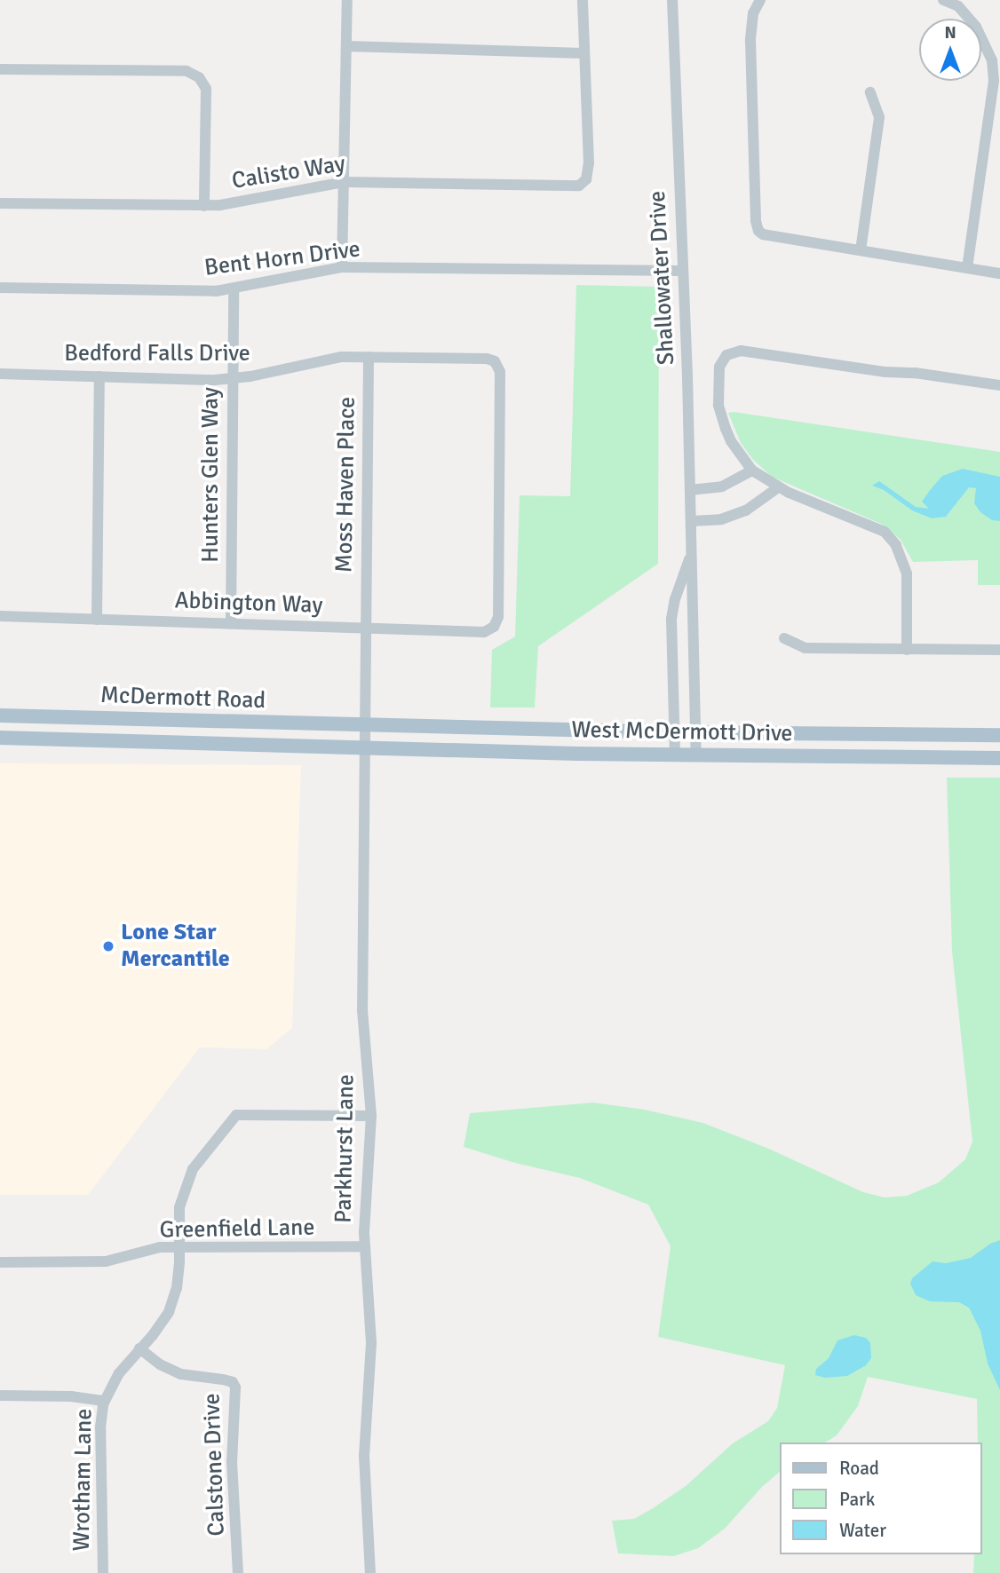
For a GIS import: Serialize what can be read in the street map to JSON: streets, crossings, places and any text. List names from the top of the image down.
{
  "streets": {
    "main road": ["McDermott Road", "West McDermott Drive"],
    "street": [
      "Calisto Way",
      "Bent Horn Drive",
      "Shallowater Drive",
      "Bedford Falls Drive",
      "Hunters Glen Way",
      "Moss Haven Place",
      "Abbington Way",
      "Parkhurst Lane",
      "Greenfield Lane",
      "Calstone Drive",
      "Wrotham Lane"
    ]
  },
  "crossings": [
    ["Bent Horn Drive", "Shallowater Drive"],
    ["Bent Horn Drive", "Hunters Glen Way"],
    ["Shallowater Drive", "West McDermott Drive"],
    ["Bedford Falls Drive", "Hunters Glen Way"],
    ["Bedford Falls Drive", "Moss Haven Place"],
    ["Bedford Falls Drive", "Abbington Way"],
    ["Hunters Glen Way", "Abbington Way"],
    ["Moss Haven Place", "Abbington Way"],
    ["Moss Haven Place", "McDermott Road"],
    ["Moss Haven Place", "West McDermott Drive"],
    ["Moss Haven Place", "Parkhurst Lane"],
    ["McDermott Road", "West McDermott Drive"],
    ["McDermott Road", "Parkhurst Lane"],
    ["West McDermott Drive", "Parkhurst Lane"],
    ["Parkhurst Lane", "Greenfield Lane"],
    ["Parkhurst Lane", "Wrotham Lane"],
    ["Greenfield Lane", "Wrotham Lane"],
    ["Calstone Drive", "Wrotham Lane"]
  ],
  "places": ["Lone Star Mercantile"],
  "legend": ["Road", "Park", "Water"],
  "north": "top"
}
